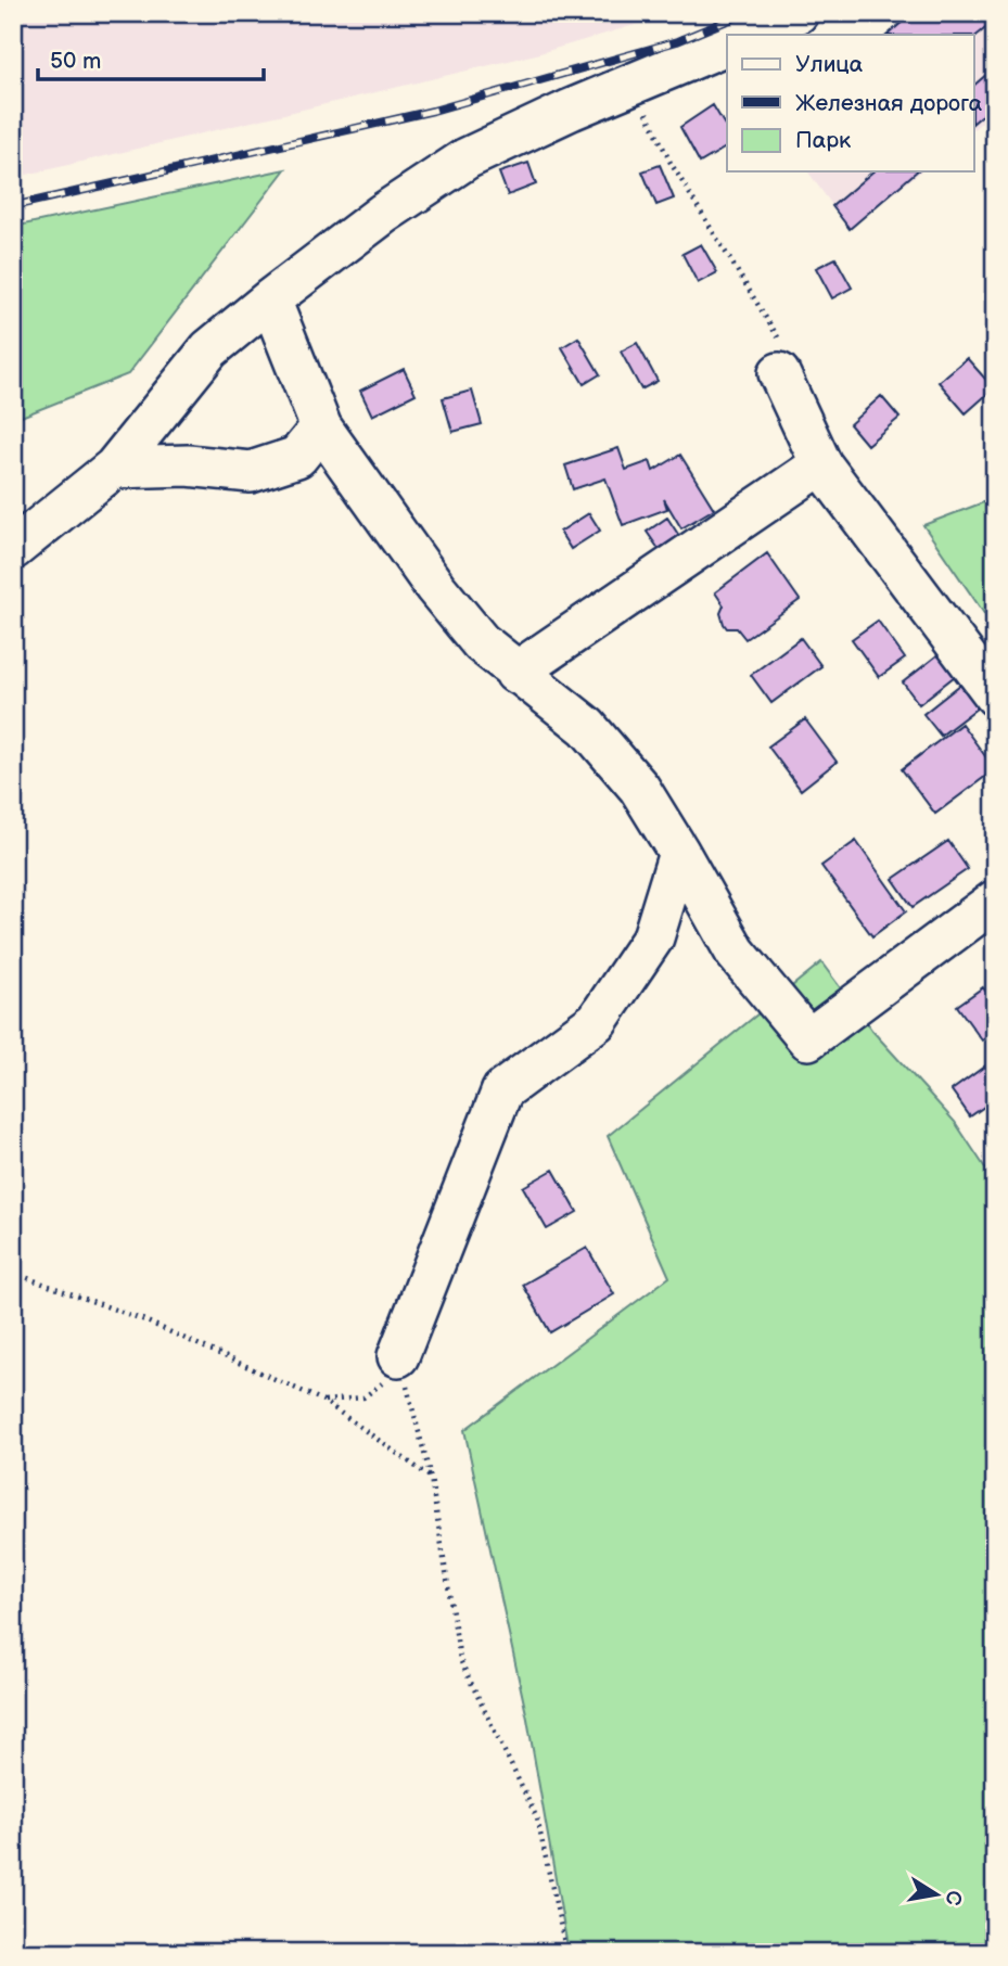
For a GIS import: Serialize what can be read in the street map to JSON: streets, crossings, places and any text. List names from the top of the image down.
{
  "legend": ["Улица", "Железная дорога", "Парк"],
  "scale_bar": "50 m",
  "north": "right"
}
